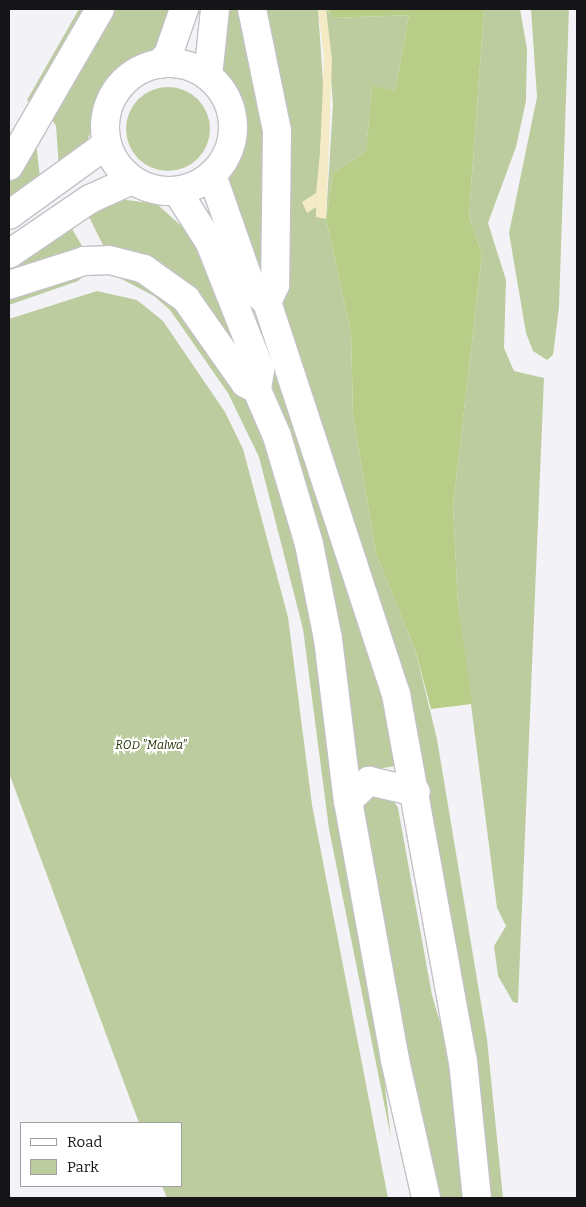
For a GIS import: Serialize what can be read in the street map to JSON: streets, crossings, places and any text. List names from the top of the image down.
{
  "parks": ["ROD \"Malwa\""],
  "legend": ["Road", "Park"]
}
